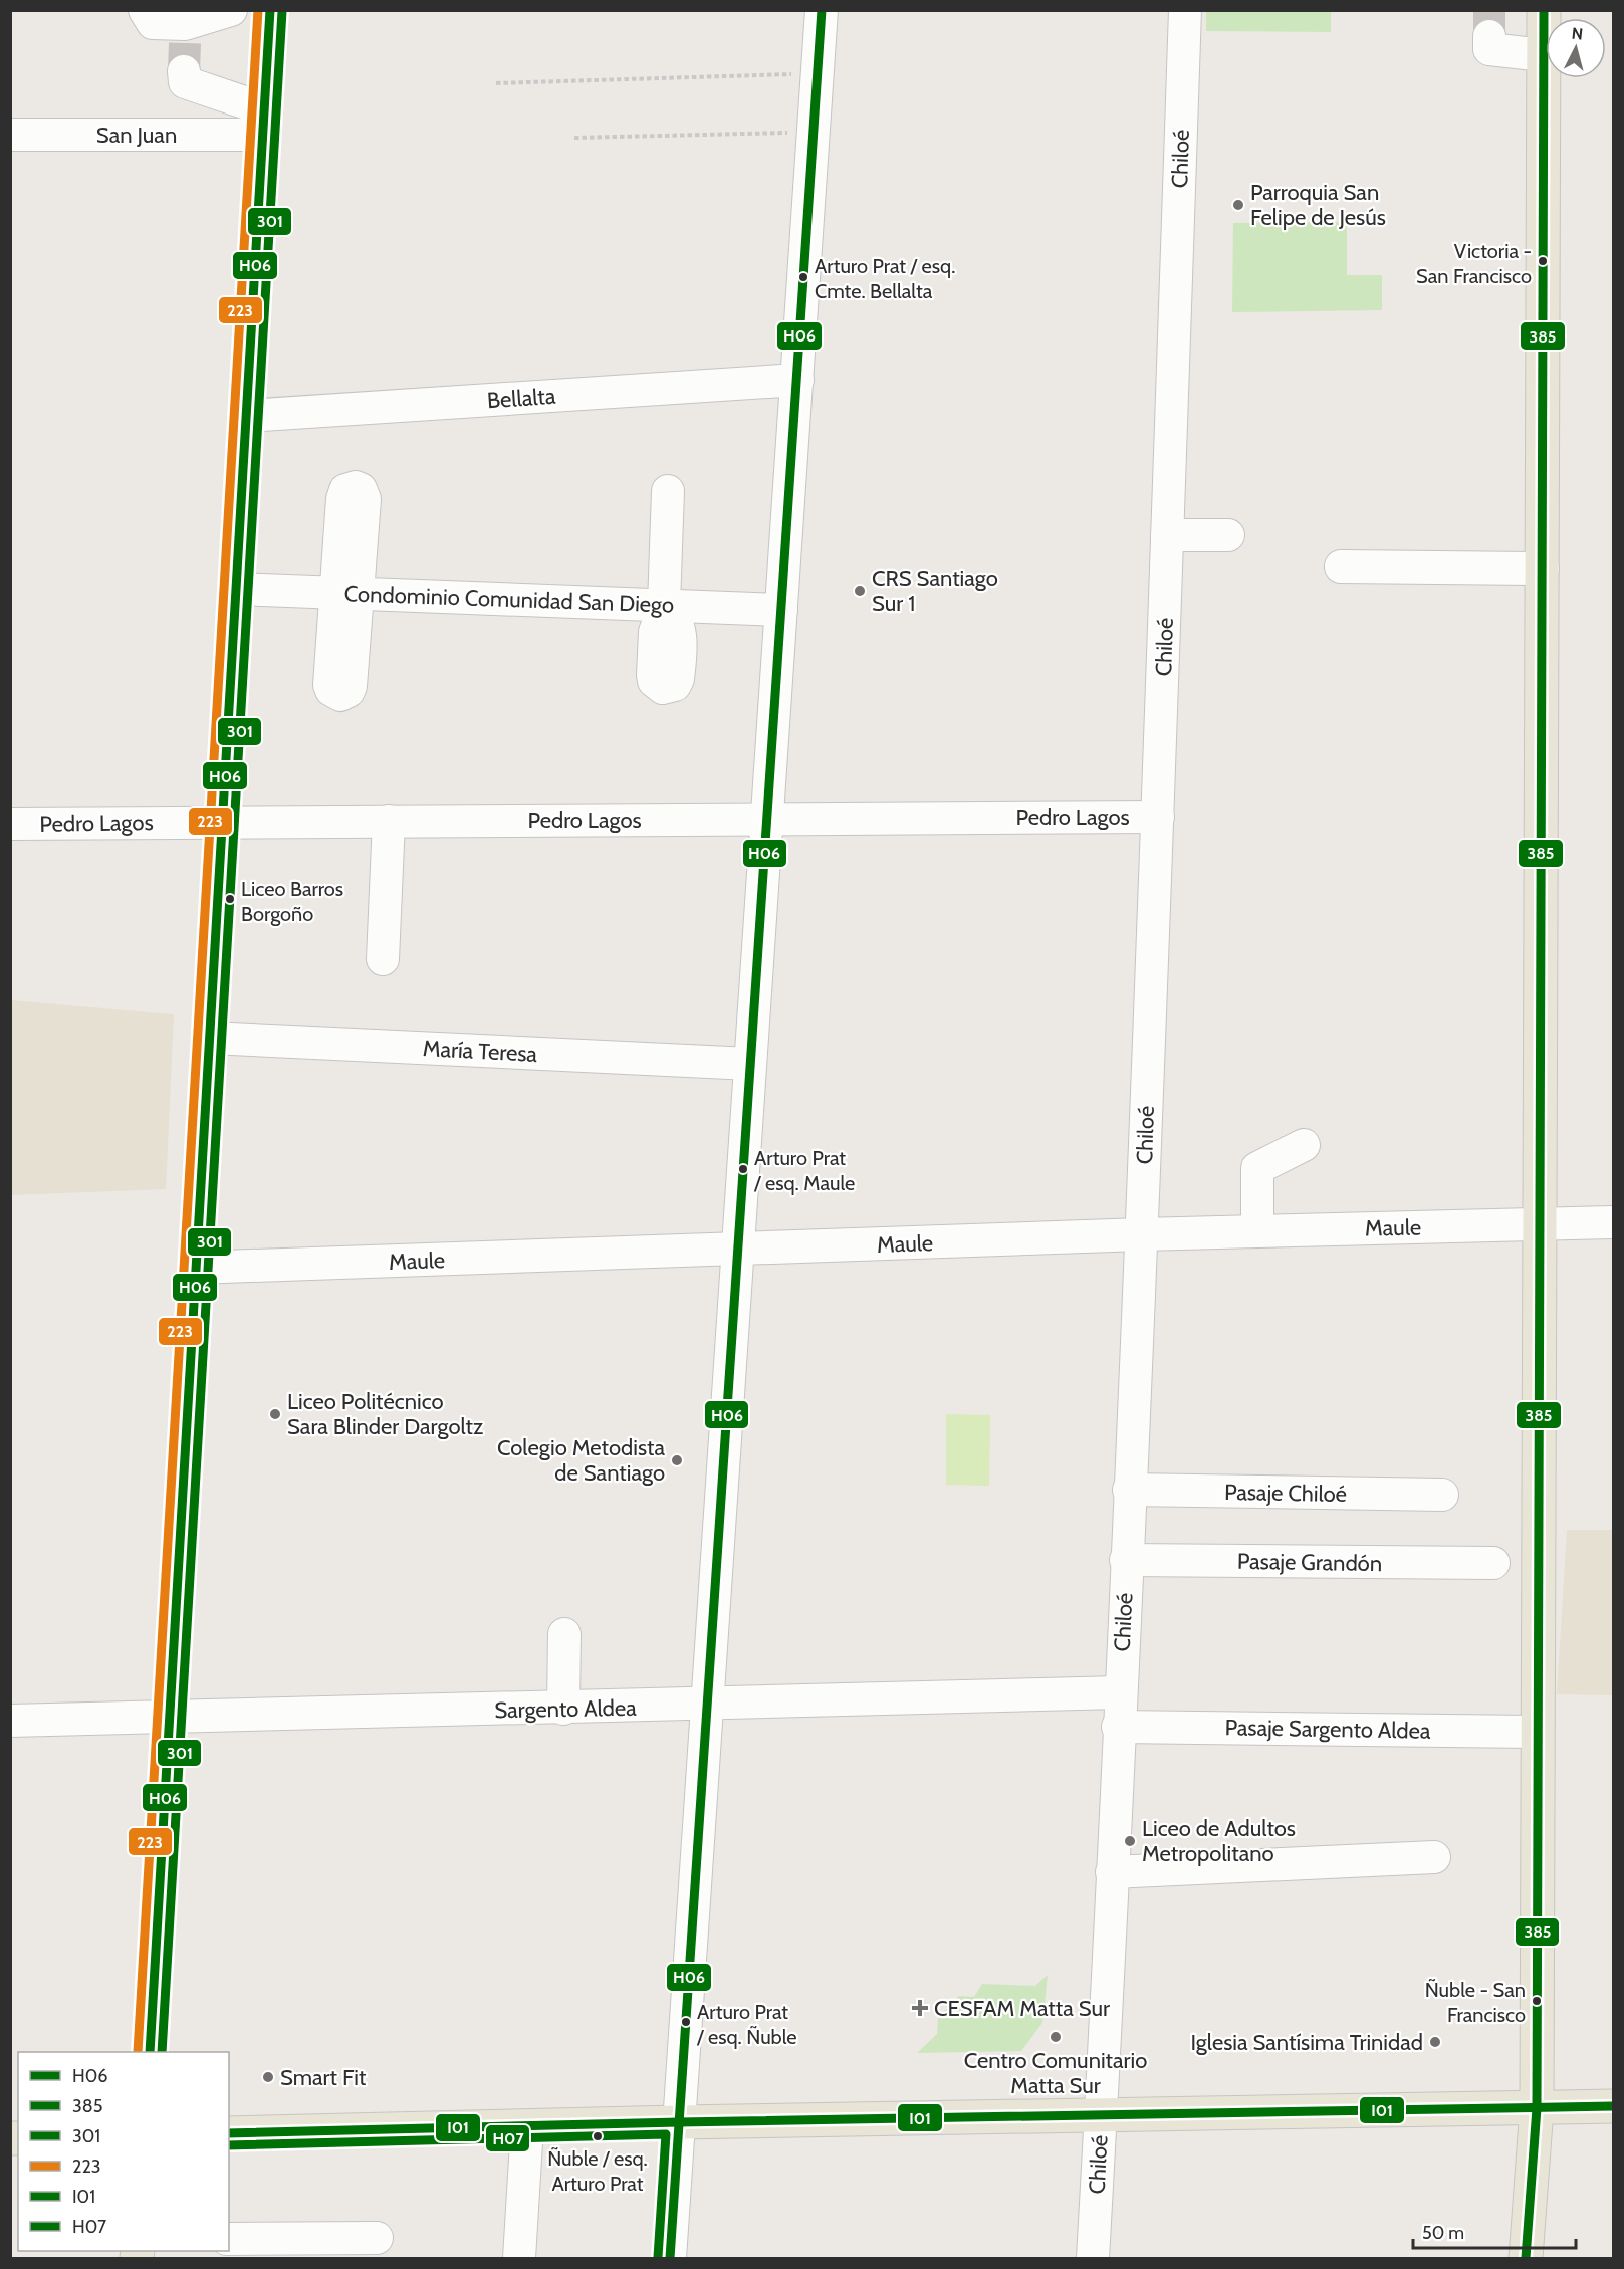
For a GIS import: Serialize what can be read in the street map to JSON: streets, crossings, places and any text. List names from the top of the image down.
{
  "streets": {
    "street": [
      "San Juan",
      "Chiloé",
      "Bellalta",
      "Condominio Comunidad San Diego",
      "Pedro Lagos",
      "María Teresa",
      "Maule",
      "Pasaje Chiloé",
      "Pasaje Grandón",
      "Sargento Aldea",
      "Pasaje Sargento Aldea"
    ]
  },
  "crossings": [
    ["Chiloé", "Pedro Lagos"],
    ["Chiloé", "Maule"],
    ["Chiloé", "Pasaje Chiloé"],
    ["Chiloé", "Pasaje Grandón"],
    ["Chiloé", "Sargento Aldea"],
    ["Chiloé", "Pasaje Sargento Aldea"]
  ],
  "places": {
    "other": [
      "Parroquia San Felipe de Jesús",
      "Victoria - San Francisco",
      "Arturo Prat / esq. Cmte. Bellalta",
      "CRS Santiago Sur 1",
      "Liceo Barros Borgoño",
      "Arturo Prat / esq. Maule",
      "Liceo Politécnico Sara Blinder Dargoltz",
      "Colegio Metodista de Santiago",
      "Liceo de Adultos Metropolitano",
      "Ñuble - San Francisco",
      "Arturo Prat / esq. Ñuble",
      "Centro Comunitario Matta Sur",
      "Iglesia Santísima Trinidad",
      "Smart Fit",
      "Ñuble / esq. Arturo Prat"
    ],
    "health": ["CESFAM Matta Sur"]
  },
  "lines": [
    "transit line H06",
    "transit line 385",
    "transit line 223",
    "transit line 301",
    "transit line I01",
    "transit line H07"
  ],
  "legend": [
    "H06",
    "385",
    "301",
    "223",
    "I01",
    "H07"
  ],
  "scale_bar": "50 m",
  "north": "top"
}
